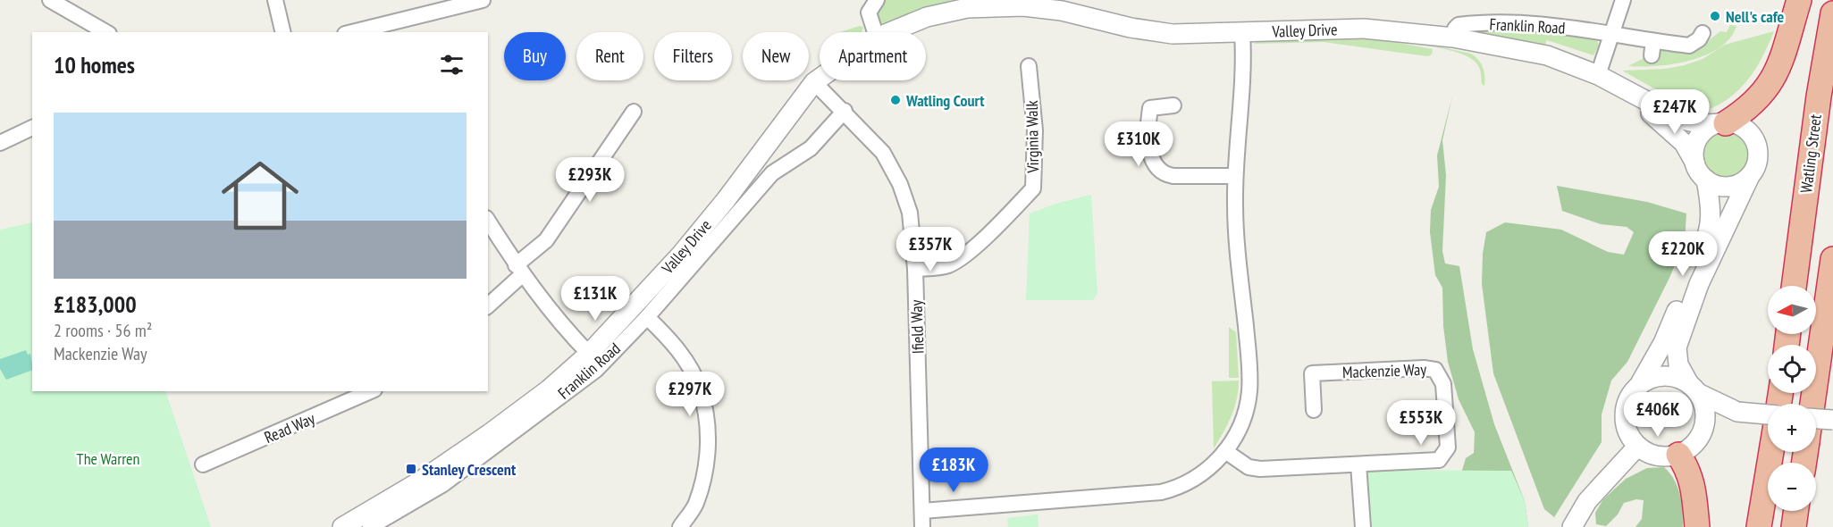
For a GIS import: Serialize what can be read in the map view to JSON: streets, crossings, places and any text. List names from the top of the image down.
{
  "streets": {
    "highway": ["Watling Street"],
    "street": [
      "Franklin Road",
      "Valley Drive",
      "Virginia Walk",
      "Ifield Way",
      "Mackenzie Way",
      "Read Way"
    ]
  },
  "crossings": [
    ["Franklin Road", "Valley Drive"],
    ["Franklin Road", "Ifield Way"],
    ["Valley Drive", "Ifield Way"],
    ["Virginia Walk", "Ifield Way"]
  ],
  "parks": ["The Warren"],
  "places": {
    "other": ["Nell's cafe", "Watling Court"],
    "transit": ["Stanley Crescent"]
  },
  "north": "left",
  "page": {
    "chip": [
      "Buy",
      "Rent",
      "Filters",
      "New",
      "Apartment"
    ],
    "heading": "10 homes",
    "price": [
      "£247K",
      "£310K",
      "£293K",
      "£357K",
      "£220K",
      "£131K",
      "£297K",
      "£406K",
      "£553K",
      "£183K"
    ],
    "list": [
      {
        "name": "£183,000",
        "note": "2 rooms · 56 m² · Mackenzie Way"
      }
    ],
    "map_buttons": ["+", "−"]
  }
}
